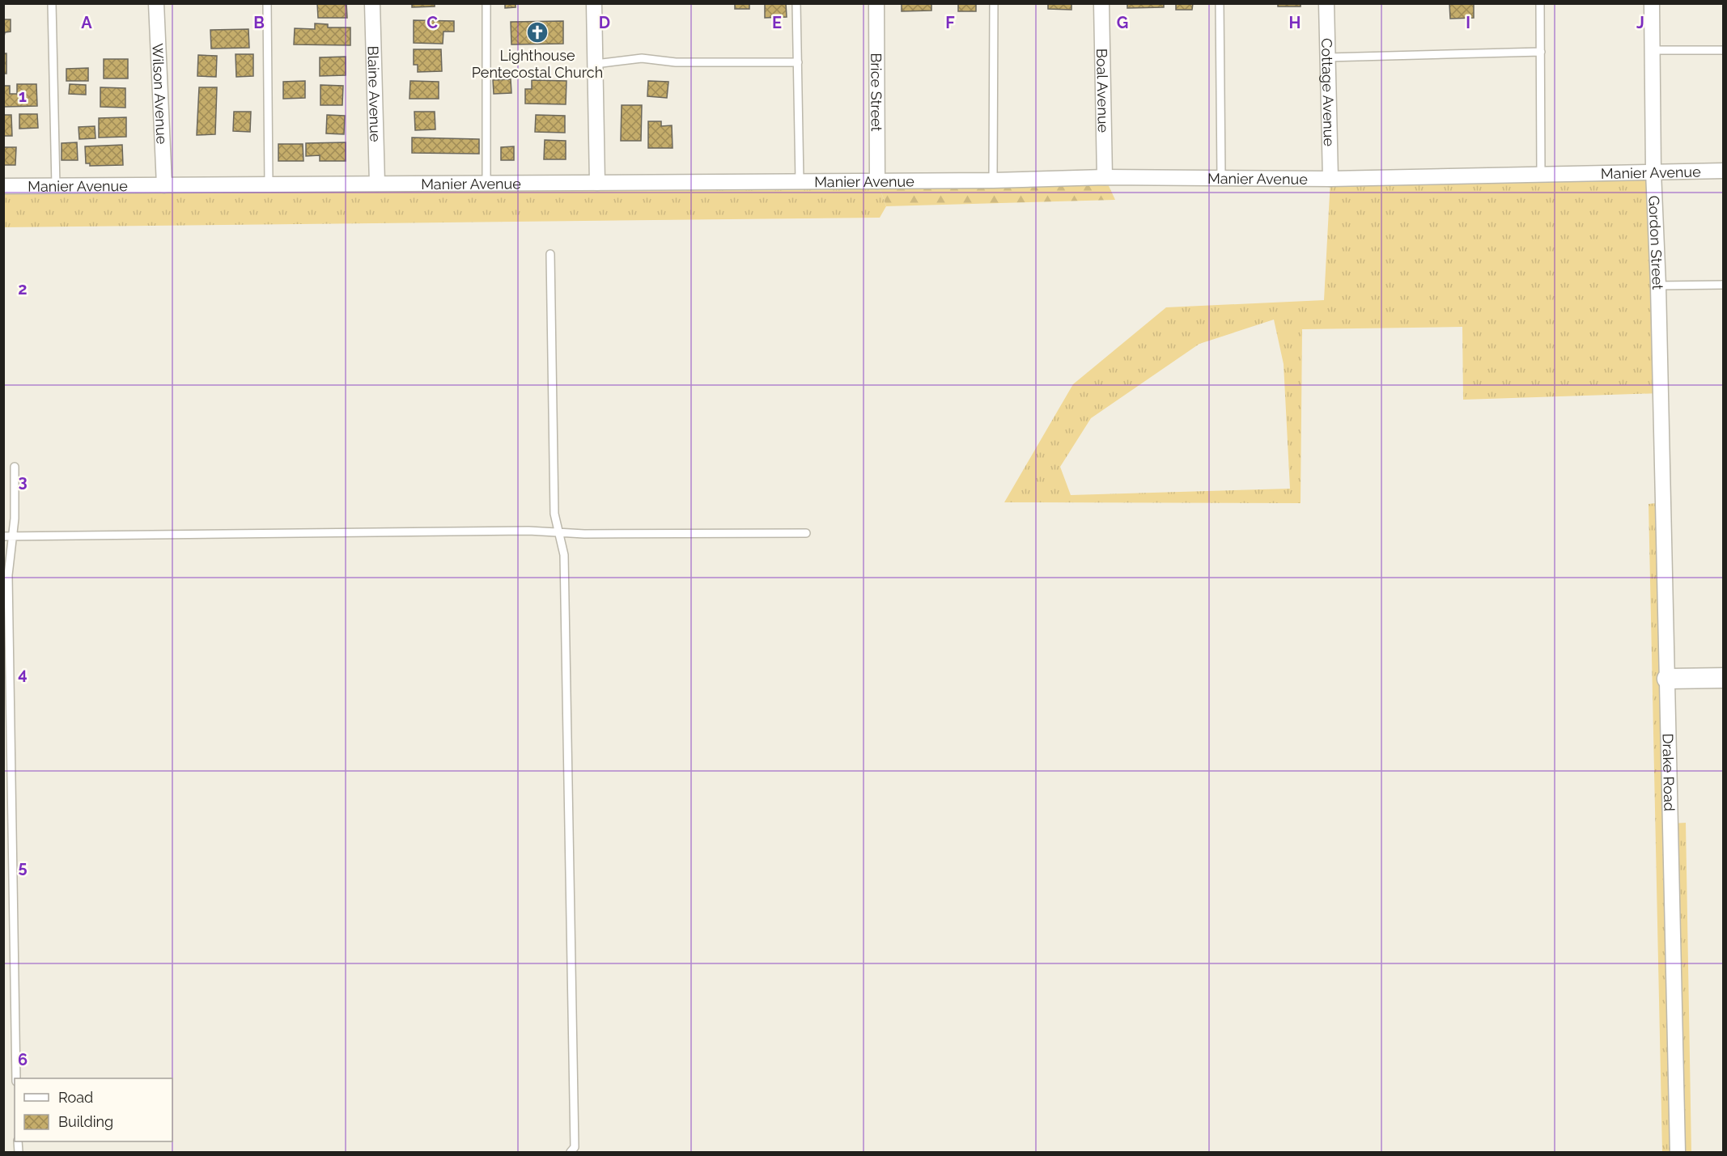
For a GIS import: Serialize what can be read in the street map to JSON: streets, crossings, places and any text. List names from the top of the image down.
{
  "streets": {
    "street": [
      "Boal Avenue",
      "Cottage Avenue",
      "Brice Street",
      "Blaine Avenue",
      "Wilson Avenue",
      "Manier Avenue",
      "Gordon Street",
      "Drake Road"
    ]
  },
  "crossings": [
    ["Boal Avenue", "Manier Avenue"],
    ["Cottage Avenue", "Manier Avenue"],
    ["Brice Street", "Manier Avenue"],
    ["Blaine Avenue", "Manier Avenue"],
    ["Wilson Avenue", "Manier Avenue"],
    ["Manier Avenue", "Gordon Street"],
    ["Gordon Street", "Drake Road"]
  ],
  "places": {
    "church": ["Lighthouse Pentecostal Church"]
  },
  "legend": ["Road", "Building"],
  "grid": {
    "columns": [
      "A",
      "B",
      "C",
      "D",
      "E",
      "F",
      "G",
      "H",
      "I",
      "J"
    ],
    "rows": [
      "1",
      "2",
      "3",
      "4",
      "5",
      "6"
    ]
  }
}
